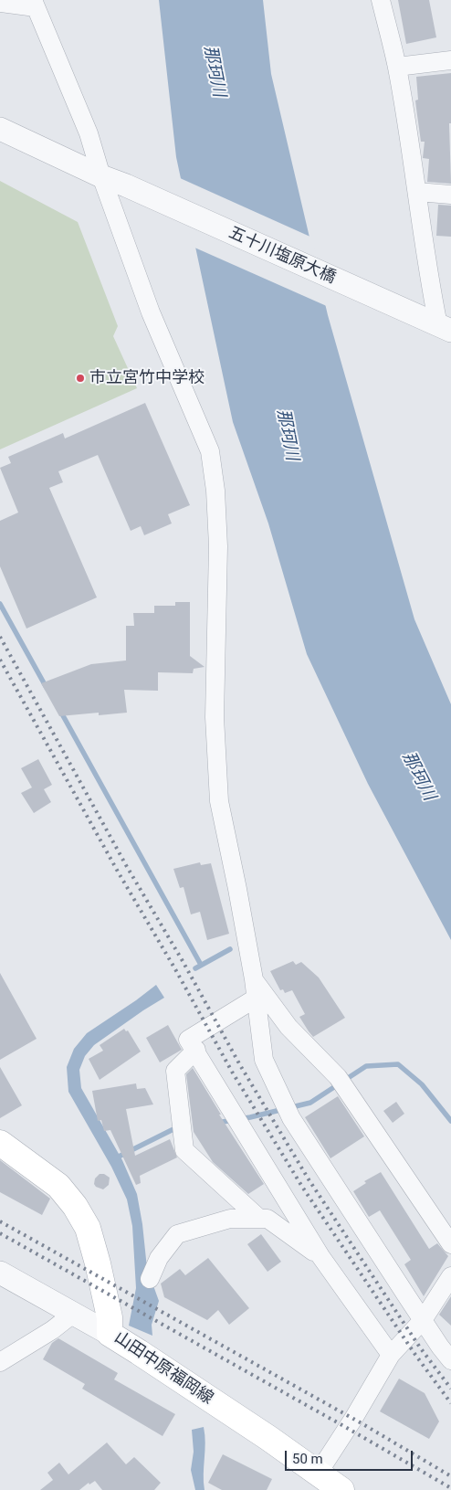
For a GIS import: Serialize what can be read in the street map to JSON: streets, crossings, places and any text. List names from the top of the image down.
{
  "streets": {
    "main road": ["山田中原福岡線"],
    "street": ["五十川塩原大橋"]
  },
  "water": ["那珂川"],
  "places": ["市立宮竹中学校"],
  "scale_bar": "50 m"
}
